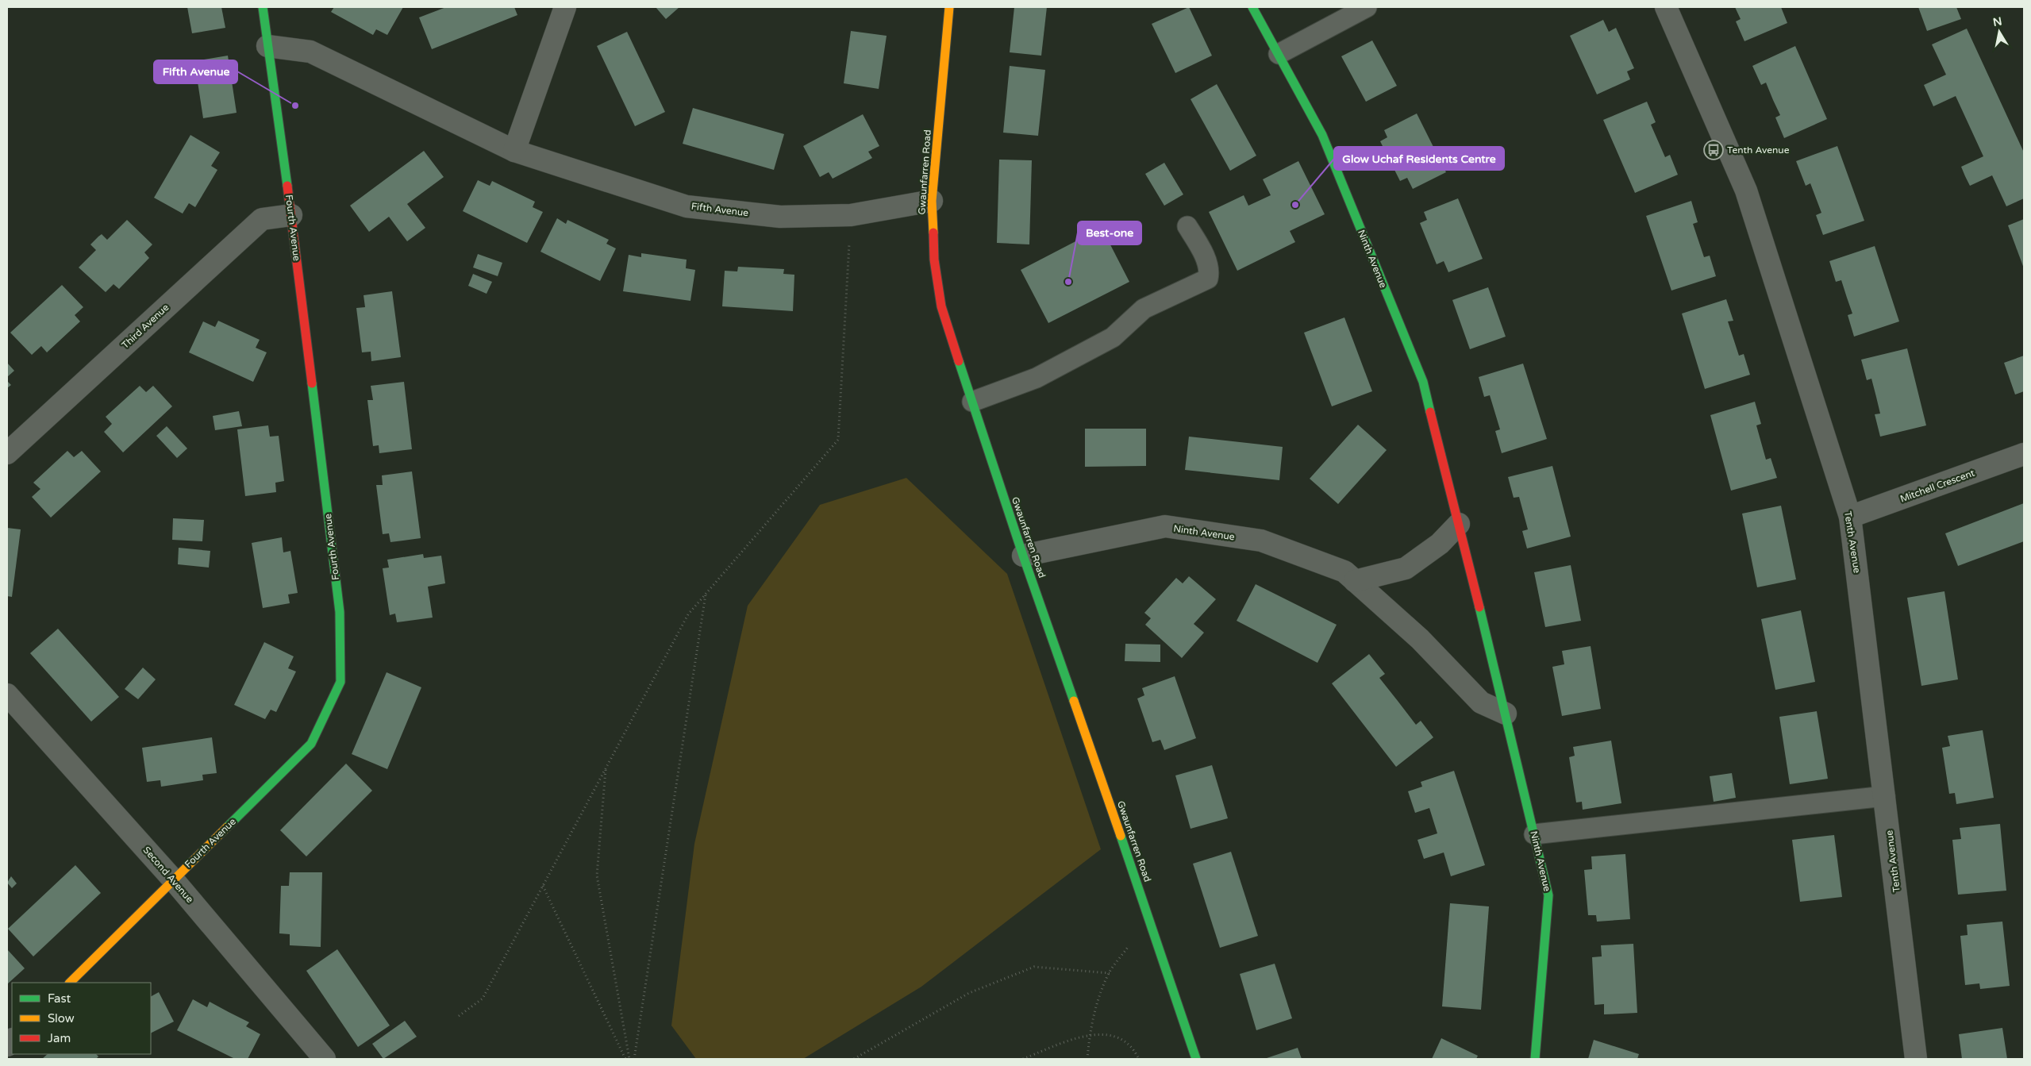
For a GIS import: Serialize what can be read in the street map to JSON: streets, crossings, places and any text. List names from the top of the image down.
{
  "streets": {
    "street": [
      "Gwaunfarren Road",
      "Fifth Avenue",
      "Fourth Avenue",
      "Ninth Avenue",
      "Third Avenue",
      "Mitchell Crescent",
      "Tenth Avenue",
      "Second Avenue"
    ]
  },
  "crossings": [
    ["Gwaunfarren Road", "Fifth Avenue"],
    ["Gwaunfarren Road", "Ninth Avenue"],
    ["Fifth Avenue", "Fourth Avenue"],
    ["Fourth Avenue", "Third Avenue"],
    ["Fourth Avenue", "Second Avenue"],
    ["Mitchell Crescent", "Tenth Avenue"]
  ],
  "places": {
    "other": ["Fifth Avenue", "Glow Uchaf Residents Centre", "Best-one"],
    "bus stop": ["Tenth Avenue"]
  },
  "legend": ["Fast", "Slow", "Jam"],
  "north": "top"
}
